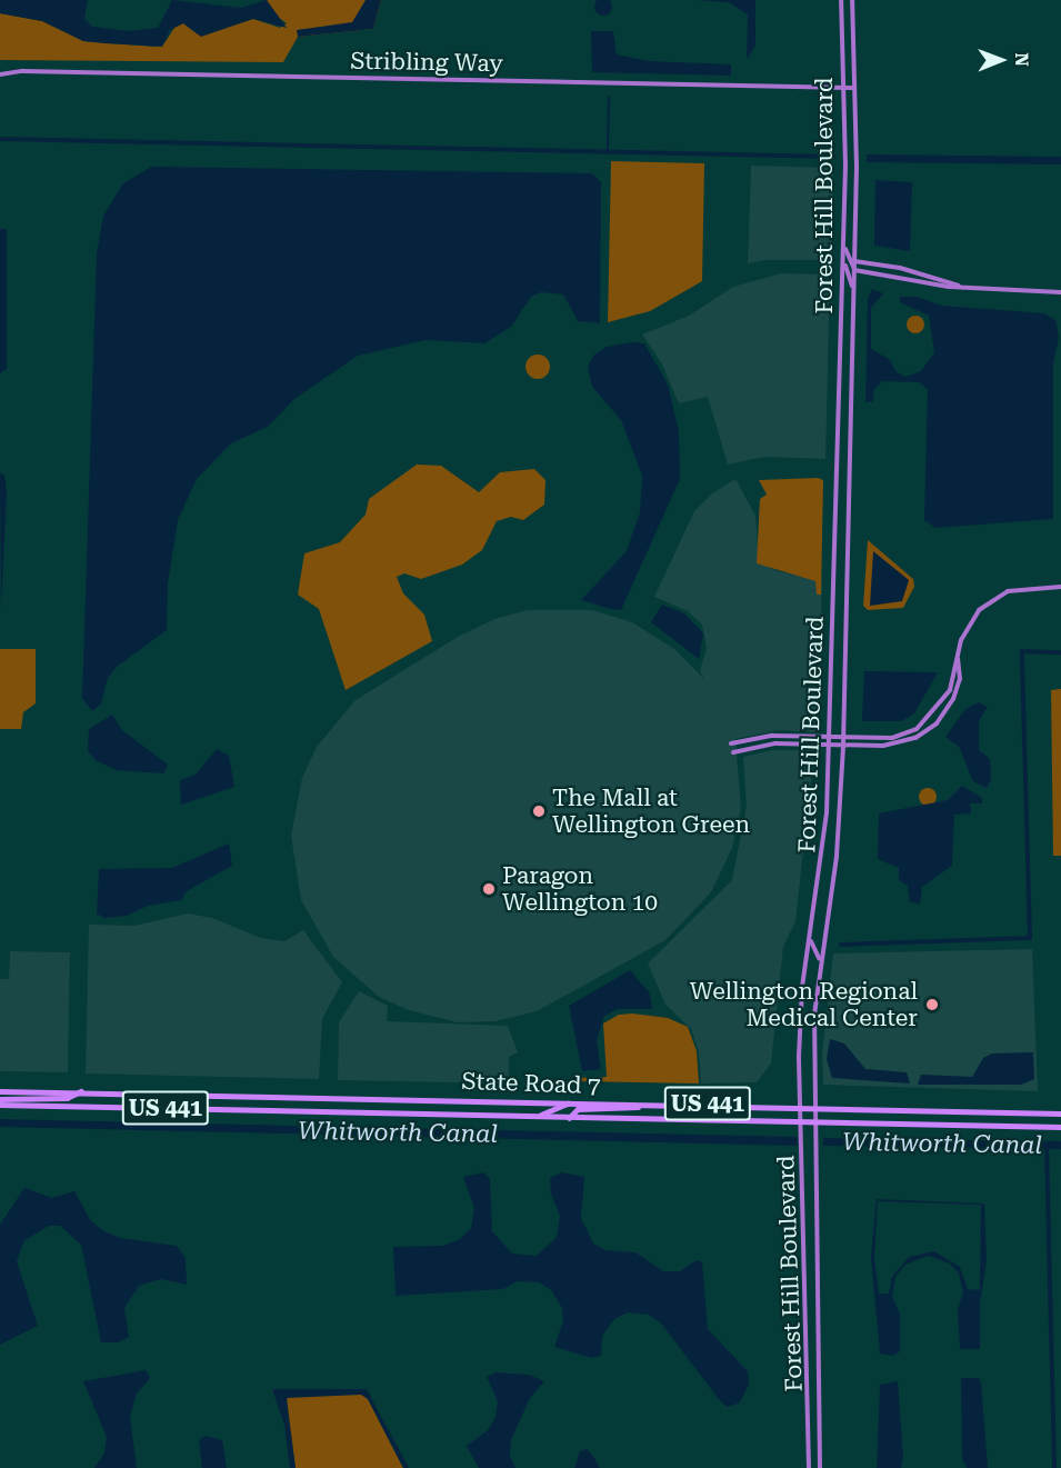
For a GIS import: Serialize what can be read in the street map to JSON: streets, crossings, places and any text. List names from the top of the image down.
{
  "streets": {
    "main road": [
      "Stribling Way",
      "Forest Hill Boulevard",
      "State Road 7",
      "US 441"
    ]
  },
  "crossings": [
    ["Stribling Way", "Forest Hill Boulevard"],
    ["Forest Hill Boulevard", "State Road 7"]
  ],
  "water": ["Whitworth Canal"],
  "places": ["The Mall at Wellington Green", "Paragon Wellington 10", "Wellington Regional Medical Center"],
  "north": "right"
}
